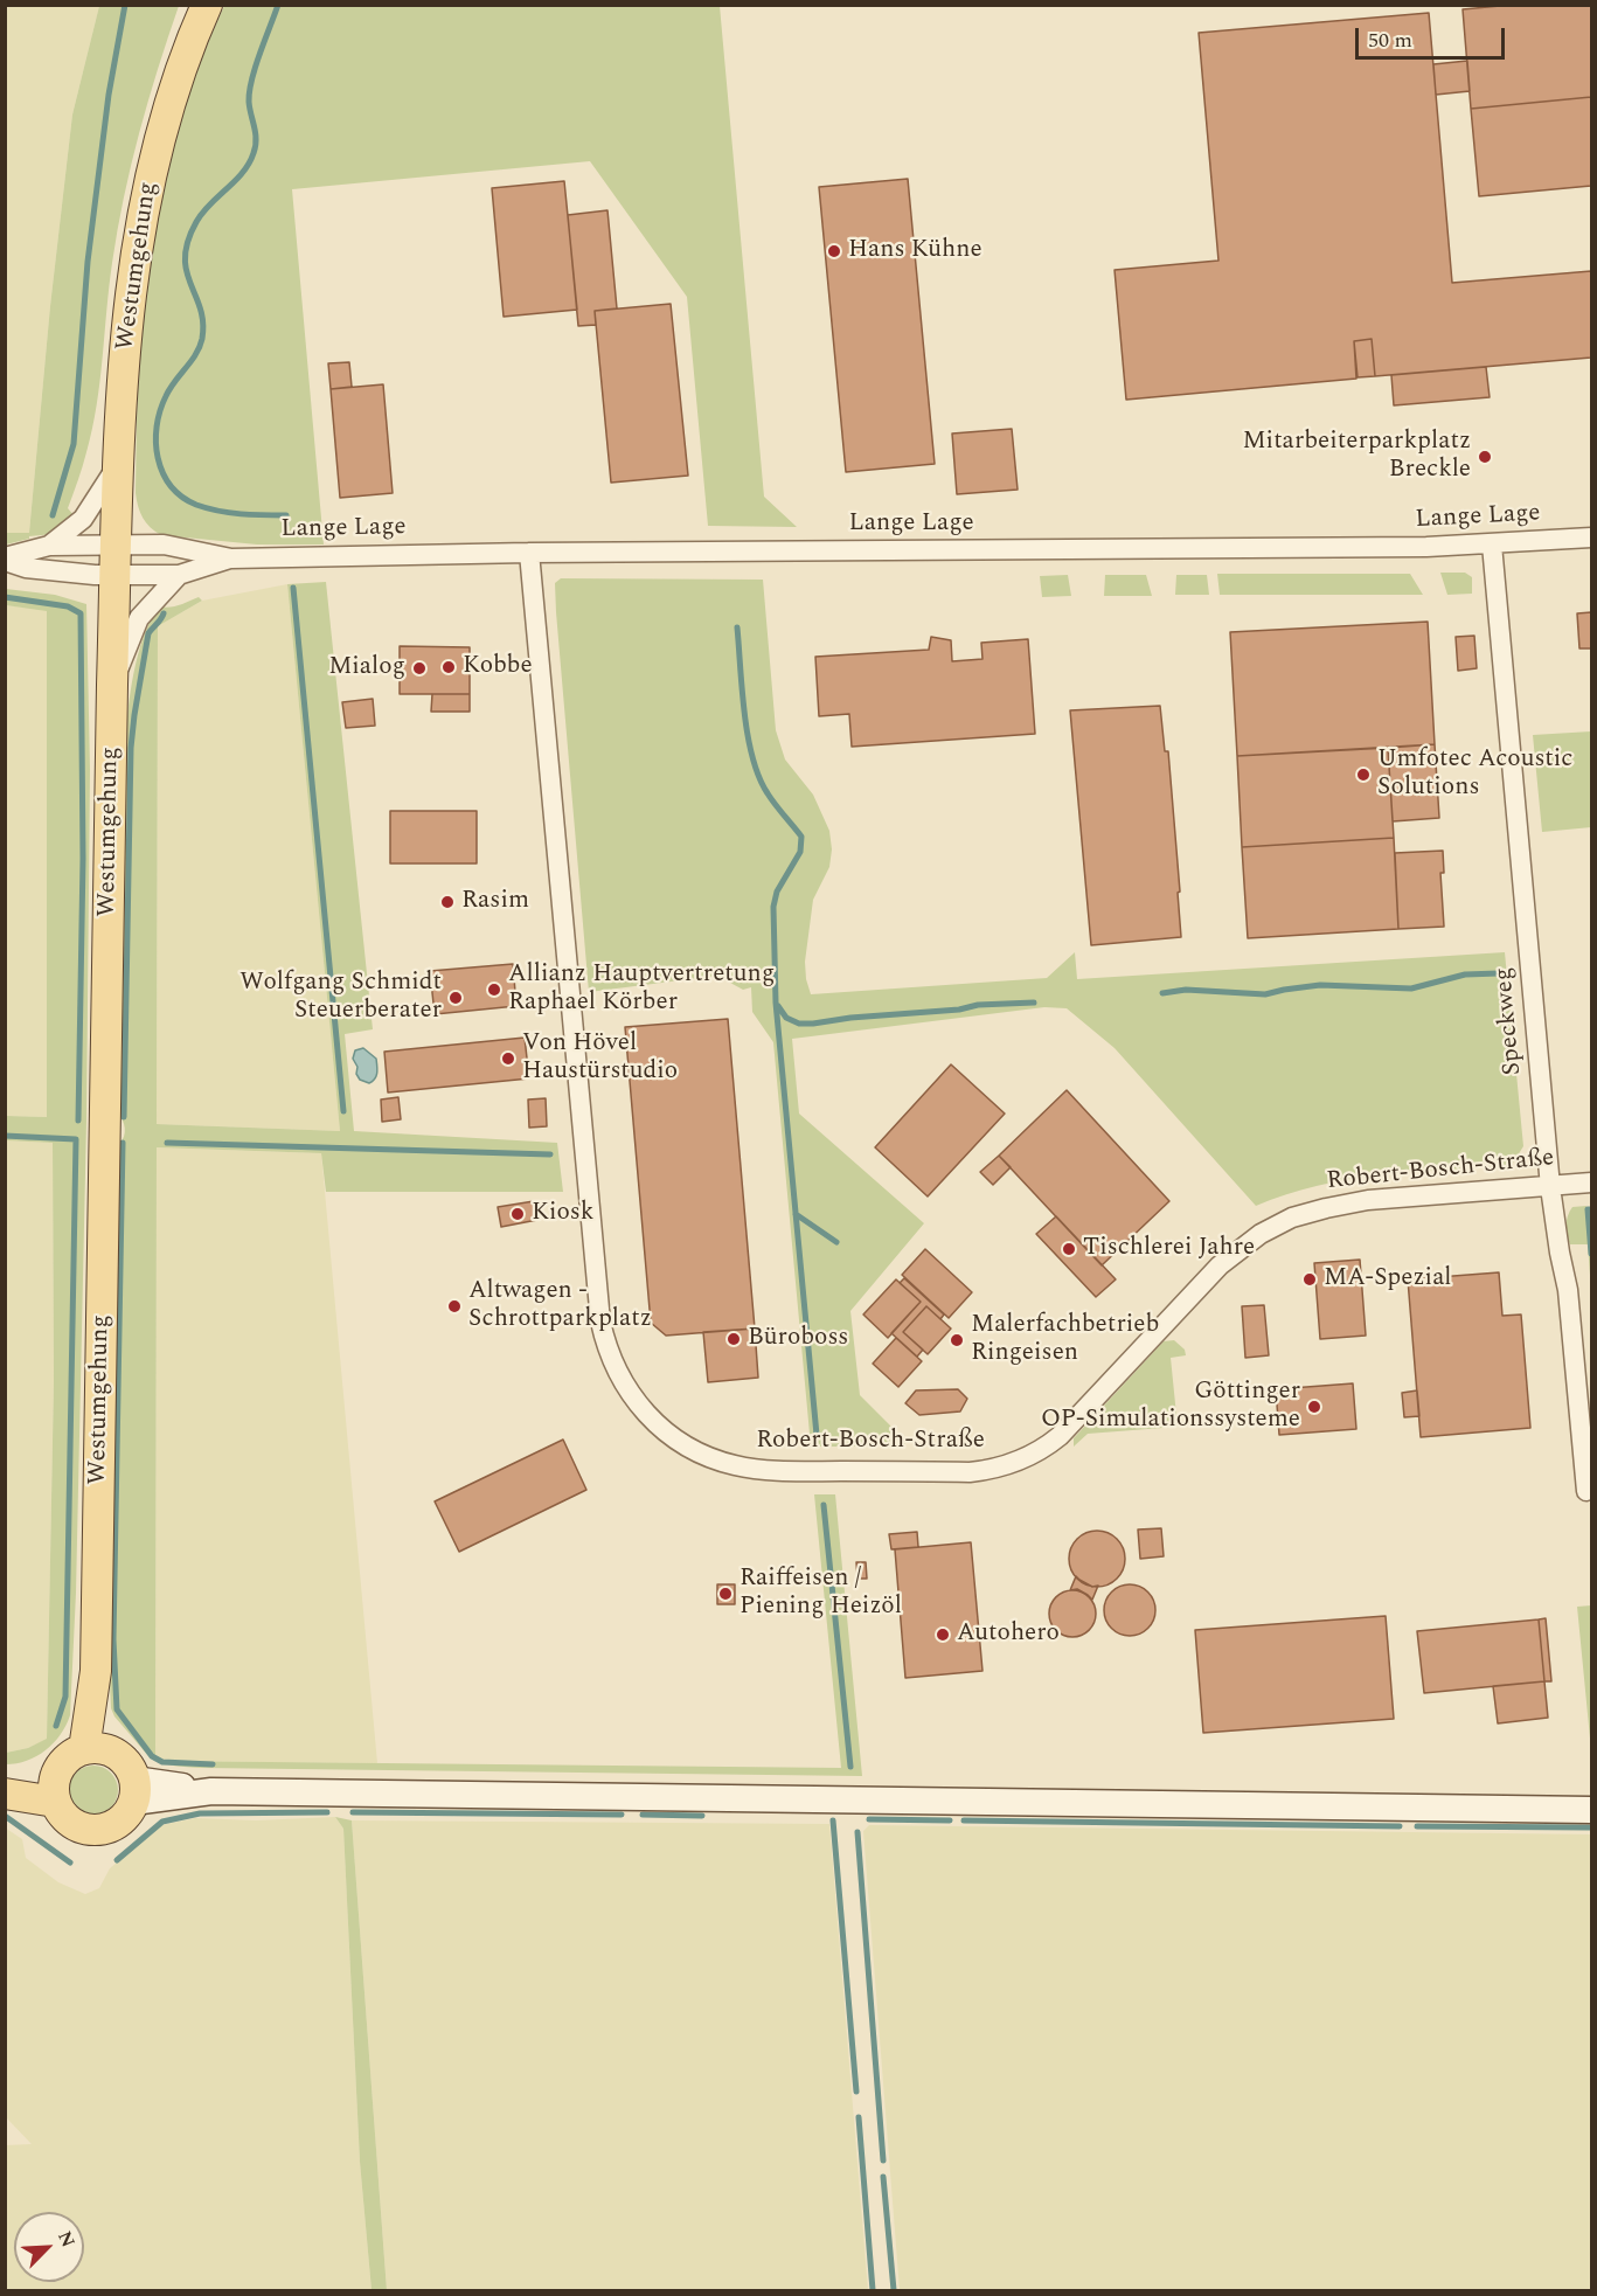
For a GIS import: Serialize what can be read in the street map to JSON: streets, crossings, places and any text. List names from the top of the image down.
{
  "streets": {
    "main road": ["Westumgehung"],
    "street": ["Lange Lage", "Speckweg", "Robert-Bosch-Straße"]
  },
  "crossings": [
    ["Westumgehung", "Lange Lage"],
    ["Lange Lage", "Speckweg"],
    ["Lange Lage", "Robert-Bosch-Straße"],
    ["Speckweg", "Robert-Bosch-Straße"]
  ],
  "places": [
    "Hans Kühne",
    "Mitarbeiterparkplatz Breckle",
    "Kobbe",
    "Mialog",
    "Umfotec Acoustic Solutions",
    "Rasim",
    "Allianz Hauptvertretung Raphael Körber",
    "Wolfgang Schmidt Steuerberater",
    "Von Hövel Haustürstudio",
    "Kiosk",
    "Tischlerei Jahre",
    "MA-Spezial",
    "Altwagen - Schrottparkplatz",
    "Büroboss",
    "Malerfachbetrieb Ringeisen",
    "Göttinger OP-Simulationssysteme",
    "Raiffeisen / Piening Heizöl",
    "Autohero"
  ],
  "scale_bar": "50 m",
  "north": "top right"
}
